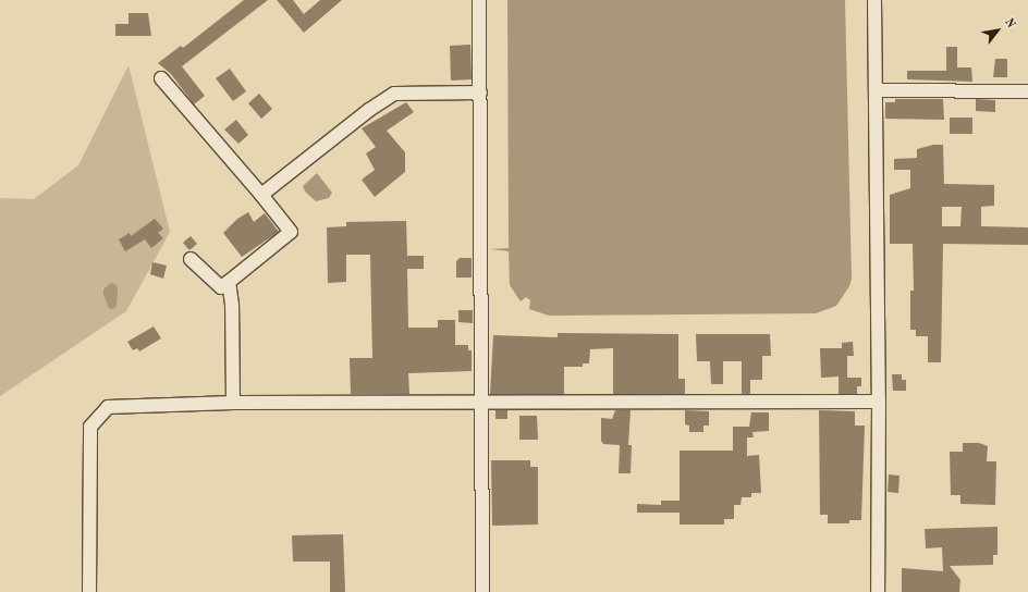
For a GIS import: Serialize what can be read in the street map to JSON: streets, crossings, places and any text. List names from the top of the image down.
{
  "north": "top right"
}
